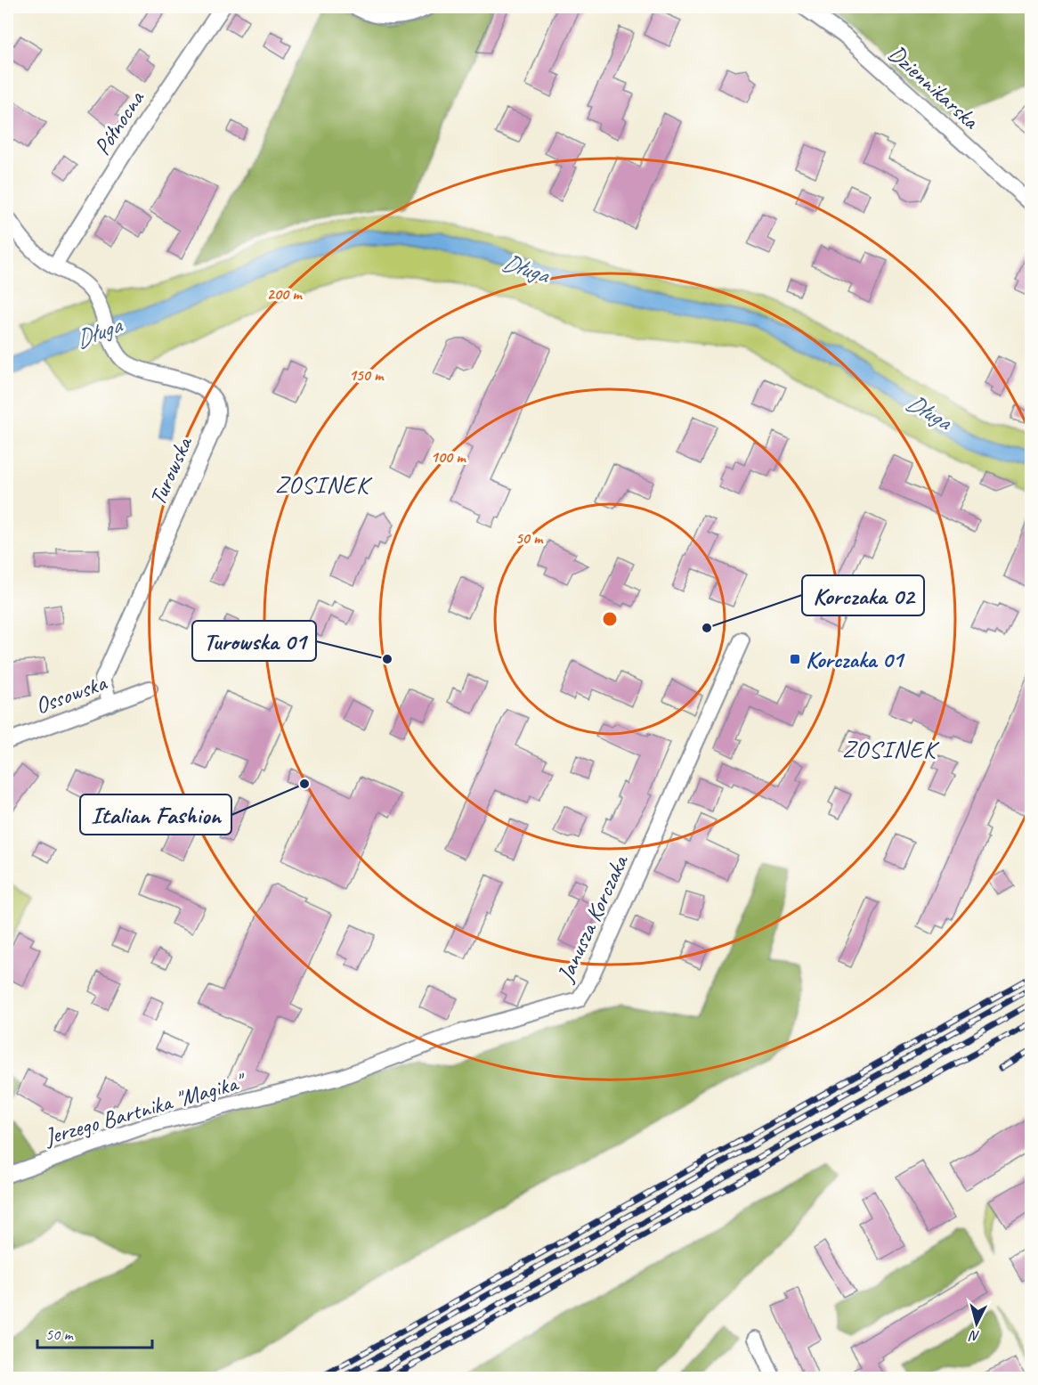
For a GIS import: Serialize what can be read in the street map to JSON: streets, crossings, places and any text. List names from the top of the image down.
{
  "streets": {
    "street": [
      "Dziennikarska",
      "Północna",
      "Turowska",
      "Ossowska",
      "Janusza Korczaka",
      "Jerzego Bartnika \"Magika\""
    ]
  },
  "crossings": [
    ["Północna", "Turowska"],
    ["Turowska", "Ossowska"],
    ["Janusza Korczaka", "Jerzego Bartnika \"Magika\""]
  ],
  "districts": ["ZOSINEK", "ZOSINEK"],
  "water": ["Długa"],
  "places": {
    "other": ["Korczaka 02", "Turowska 01", "Italian Fashion"],
    "transit": ["Korczaka 01"]
  },
  "scale_bar": "50 m",
  "north": "bottom",
  "rings": [
    "200 m",
    "150 m",
    "100 m",
    "50 m"
  ]
}
